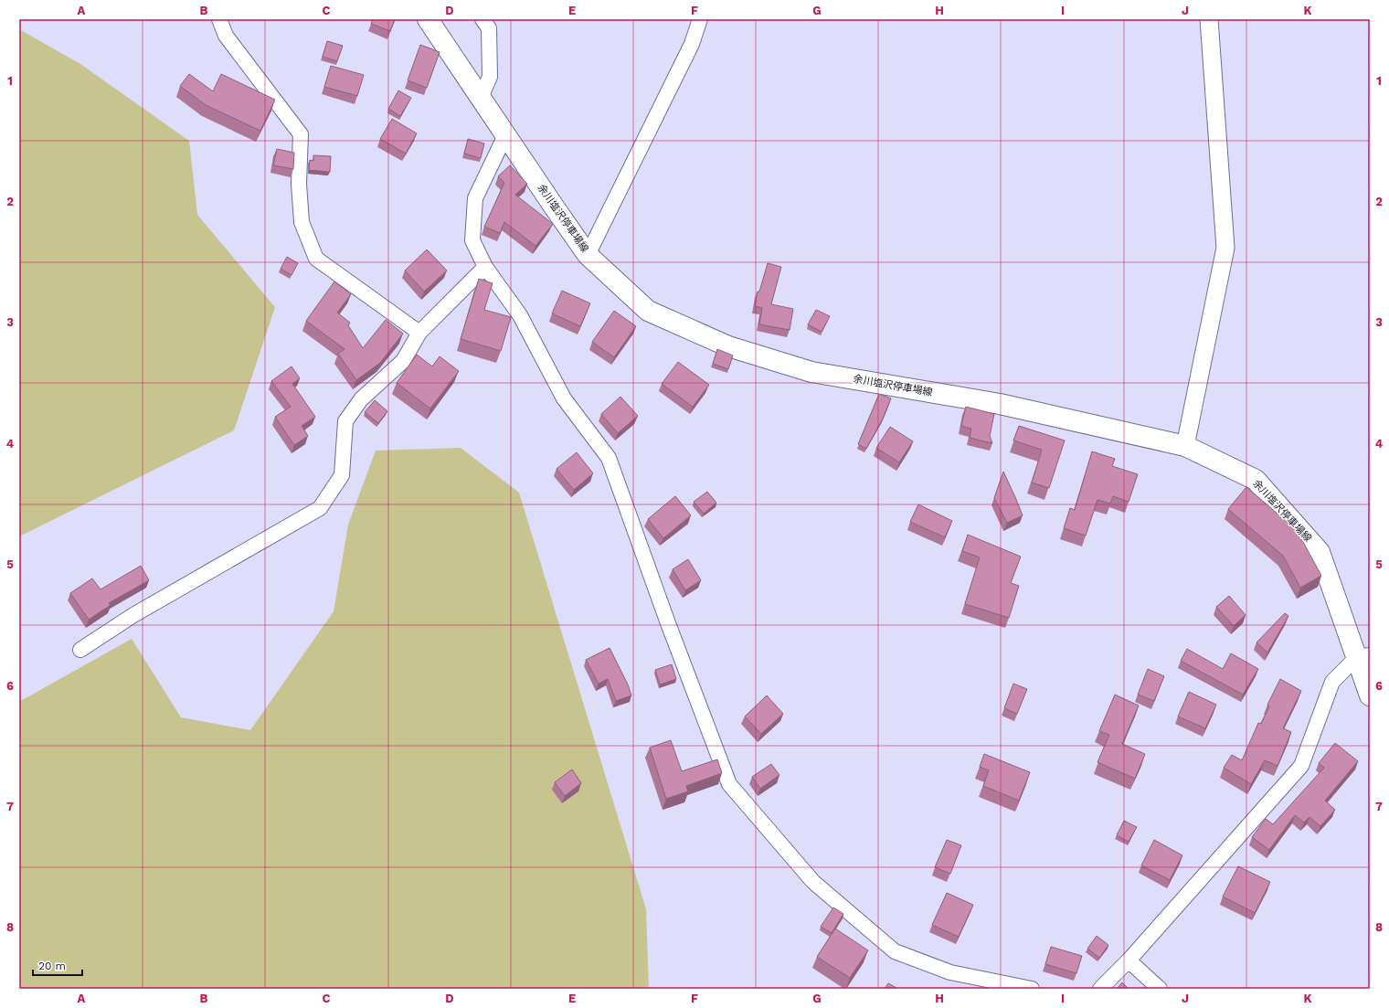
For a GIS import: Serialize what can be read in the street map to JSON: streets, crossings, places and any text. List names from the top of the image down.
{
  "streets": {
    "main road": ["余川塩沢停車場線"]
  },
  "scale_bar": "20 m",
  "grid": {
    "columns": [
      "A",
      "B",
      "C",
      "D",
      "E",
      "F",
      "G",
      "H",
      "I",
      "J",
      "K"
    ],
    "rows": [
      "1",
      "2",
      "3",
      "4",
      "5",
      "6",
      "7",
      "8"
    ]
  }
}
